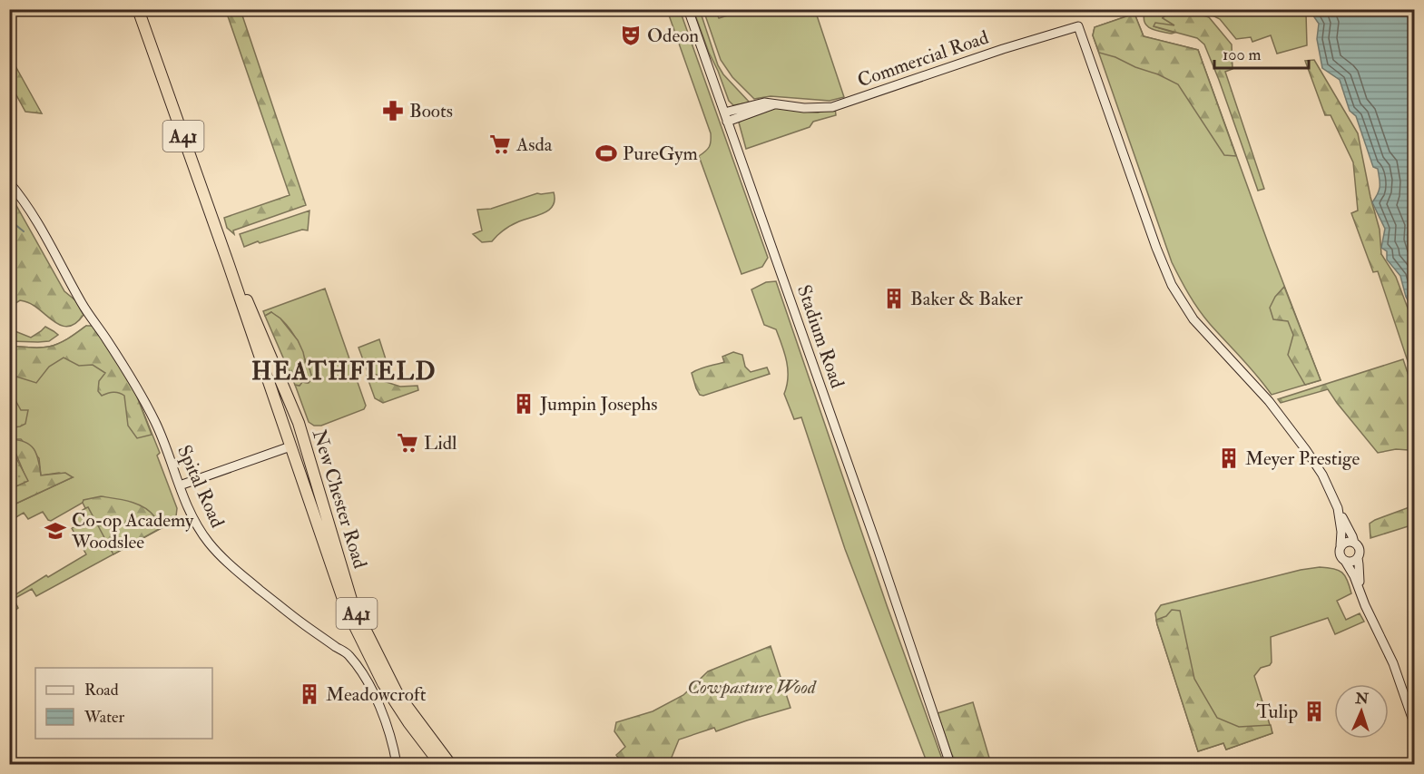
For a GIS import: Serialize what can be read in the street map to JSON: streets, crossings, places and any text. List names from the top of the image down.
{
  "streets": {
    "highway": ["A41", "New Chester Road"],
    "street": ["Commercial Road", "Stadium Road", "Spital Road"]
  },
  "crossings": [
    ["Commercial Road", "Stadium Road"]
  ],
  "districts": ["HEATHFIELD"],
  "parks": ["Cowpasture Wood"],
  "places": {
    "theatre": ["Odeon"],
    "pharmacy": ["Boots"],
    "supermarket": ["Asda", "Lidl"],
    "sports": ["PureGym"],
    "building": [
      "Baker & Baker",
      "Jumpin Josephs",
      "Meyer Prestige",
      "Meadowcroft",
      "Tulip"
    ],
    "school or university": ["Co-op Academy Woodslee"]
  },
  "legend": ["Road", "Water"],
  "scale_bar": "100 m",
  "north": "top"
}
